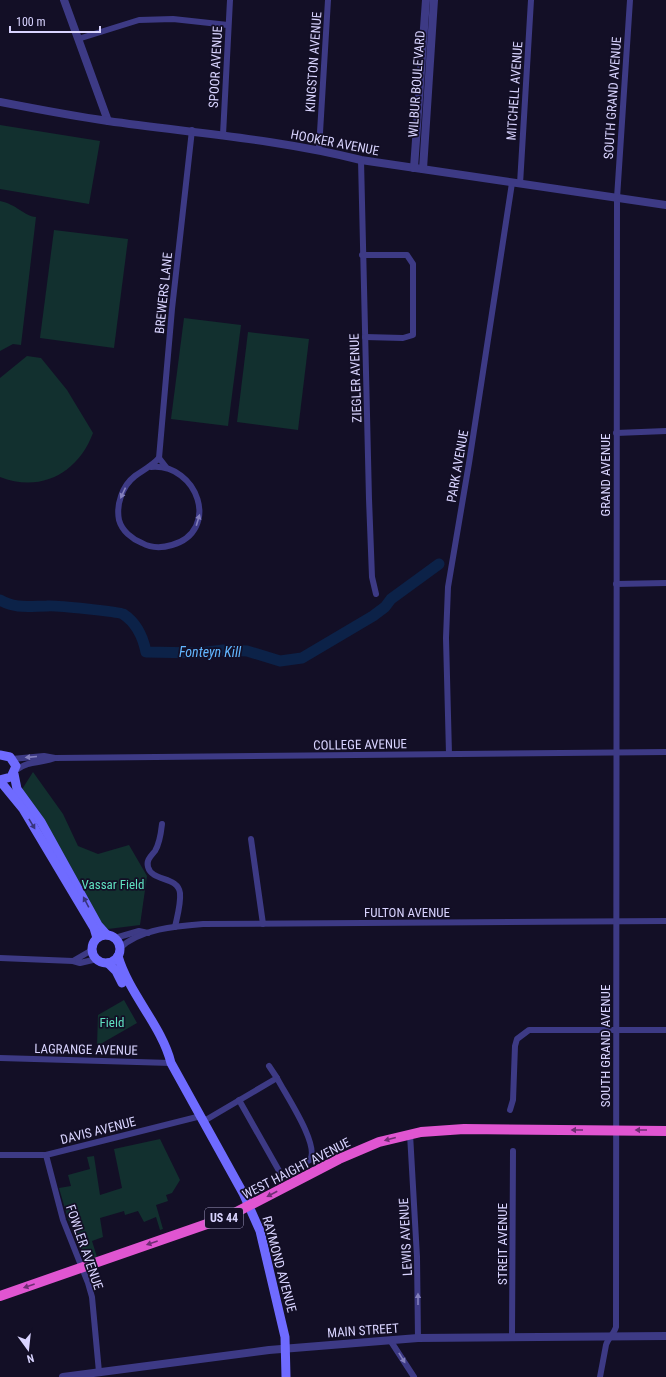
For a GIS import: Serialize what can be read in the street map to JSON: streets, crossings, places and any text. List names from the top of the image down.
{
  "streets": {
    "highway": ["WEST HAIGHT AVENUE", "US 44"],
    "main road": ["RAYMOND AVENUE"],
    "street": [
      "KINGSTON AVENUE",
      "SPOOR AVENUE",
      "WILBUR BOULEVARD",
      "MITCHELL AVENUE",
      "SOUTH GRAND AVENUE",
      "HOOKER AVENUE",
      "BREWERS LANE",
      "ZIEGLER AVENUE",
      "PARK AVENUE",
      "GRAND AVENUE",
      "COLLEGE AVENUE",
      "FULTON AVENUE",
      "LAGRANGE AVENUE",
      "DAVIS AVENUE",
      "LEWIS AVENUE",
      "STREIT AVENUE",
      "FOWLER AVENUE",
      "MAIN STREET"
    ]
  },
  "crossings": [
    ["KINGSTON AVENUE", "HOOKER AVENUE"],
    ["SPOOR AVENUE", "HOOKER AVENUE"],
    ["WILBUR BOULEVARD", "HOOKER AVENUE"],
    ["MITCHELL AVENUE", "HOOKER AVENUE"],
    ["MITCHELL AVENUE", "PARK AVENUE"],
    ["SOUTH GRAND AVENUE", "HOOKER AVENUE"],
    ["SOUTH GRAND AVENUE", "GRAND AVENUE"],
    ["SOUTH GRAND AVENUE", "COLLEGE AVENUE"],
    ["SOUTH GRAND AVENUE", "FULTON AVENUE"],
    ["SOUTH GRAND AVENUE", "WEST HAIGHT AVENUE"],
    ["SOUTH GRAND AVENUE", "US 44"],
    ["SOUTH GRAND AVENUE", "MAIN STREET"],
    ["HOOKER AVENUE", "BREWERS LANE"],
    ["HOOKER AVENUE", "ZIEGLER AVENUE"],
    ["HOOKER AVENUE", "PARK AVENUE"],
    ["HOOKER AVENUE", "GRAND AVENUE"],
    ["PARK AVENUE", "COLLEGE AVENUE"],
    ["GRAND AVENUE", "COLLEGE AVENUE"],
    ["FULTON AVENUE", "RAYMOND AVENUE"],
    ["LAGRANGE AVENUE", "RAYMOND AVENUE"],
    ["DAVIS AVENUE", "FOWLER AVENUE"],
    ["DAVIS AVENUE", "RAYMOND AVENUE"],
    ["WEST HAIGHT AVENUE", "US 44"],
    ["WEST HAIGHT AVENUE", "LEWIS AVENUE"],
    ["WEST HAIGHT AVENUE", "FOWLER AVENUE"],
    ["WEST HAIGHT AVENUE", "RAYMOND AVENUE"],
    ["LEWIS AVENUE", "MAIN STREET"],
    ["STREIT AVENUE", "MAIN STREET"],
    ["FOWLER AVENUE", "MAIN STREET"],
    ["RAYMOND AVENUE", "MAIN STREET"]
  ],
  "one_way": ["WEST HAIGHT AVENUE", "LEWIS AVENUE"],
  "water": ["Fonteyn Kill"],
  "parks": ["Vassar Field", "Field"],
  "scale_bar": "100 m",
  "north": "bottom"
}
